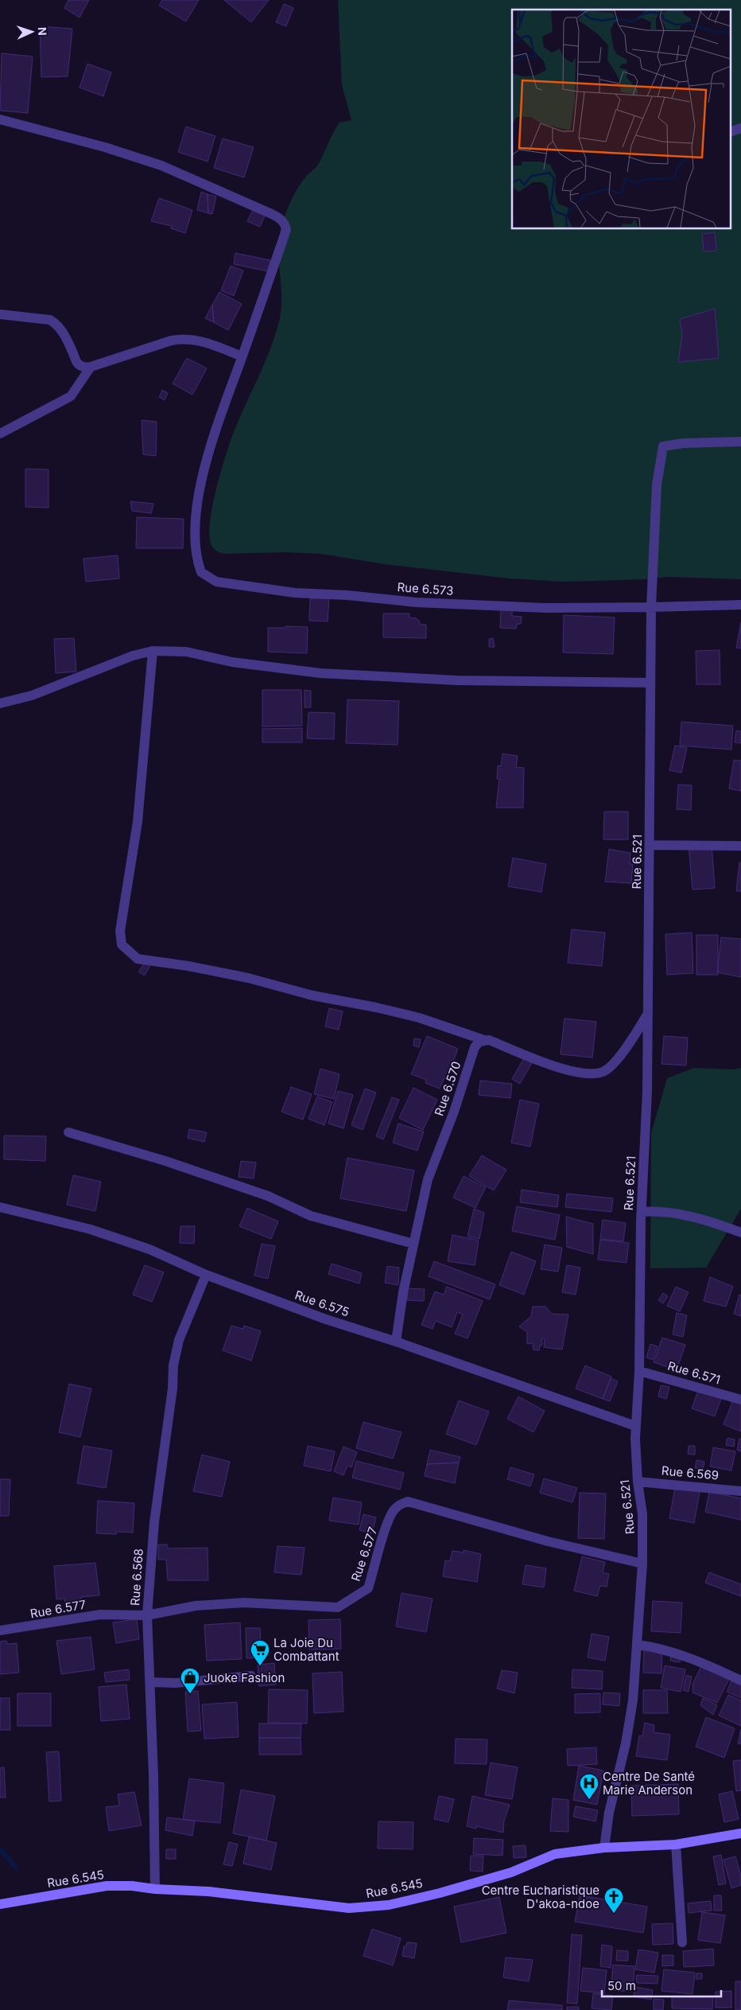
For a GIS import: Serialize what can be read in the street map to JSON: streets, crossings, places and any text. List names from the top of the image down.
{
  "streets": {
    "street": [
      "Rue 6.573",
      "Rue 6.521",
      "Rue 6.570",
      "Rue 6.575",
      "Rue 6.571",
      "Rue 6.569",
      "Rue 6.577",
      "Rue 6.568",
      "Rue 6.545"
    ]
  },
  "crossings": [
    ["Rue 6.573", "Rue 6.521"],
    ["Rue 6.521", "Rue 6.575"],
    ["Rue 6.521", "Rue 6.571"],
    ["Rue 6.521", "Rue 6.569"],
    ["Rue 6.521", "Rue 6.577"],
    ["Rue 6.521", "Rue 6.545"],
    ["Rue 6.570", "Rue 6.575"],
    ["Rue 6.575", "Rue 6.568"],
    ["Rue 6.577", "Rue 6.568"],
    ["Rue 6.568", "Rue 6.545"]
  ],
  "places": {
    "supermarket": ["La Joie Du Combattant"],
    "shop": ["Juoke Fashion"],
    "hospital": ["Centre De Santé Marie Anderson"],
    "church": ["Centre Eucharistique D'akoa-ndoe"]
  },
  "scale_bar": "50 m",
  "north": "right"
}
